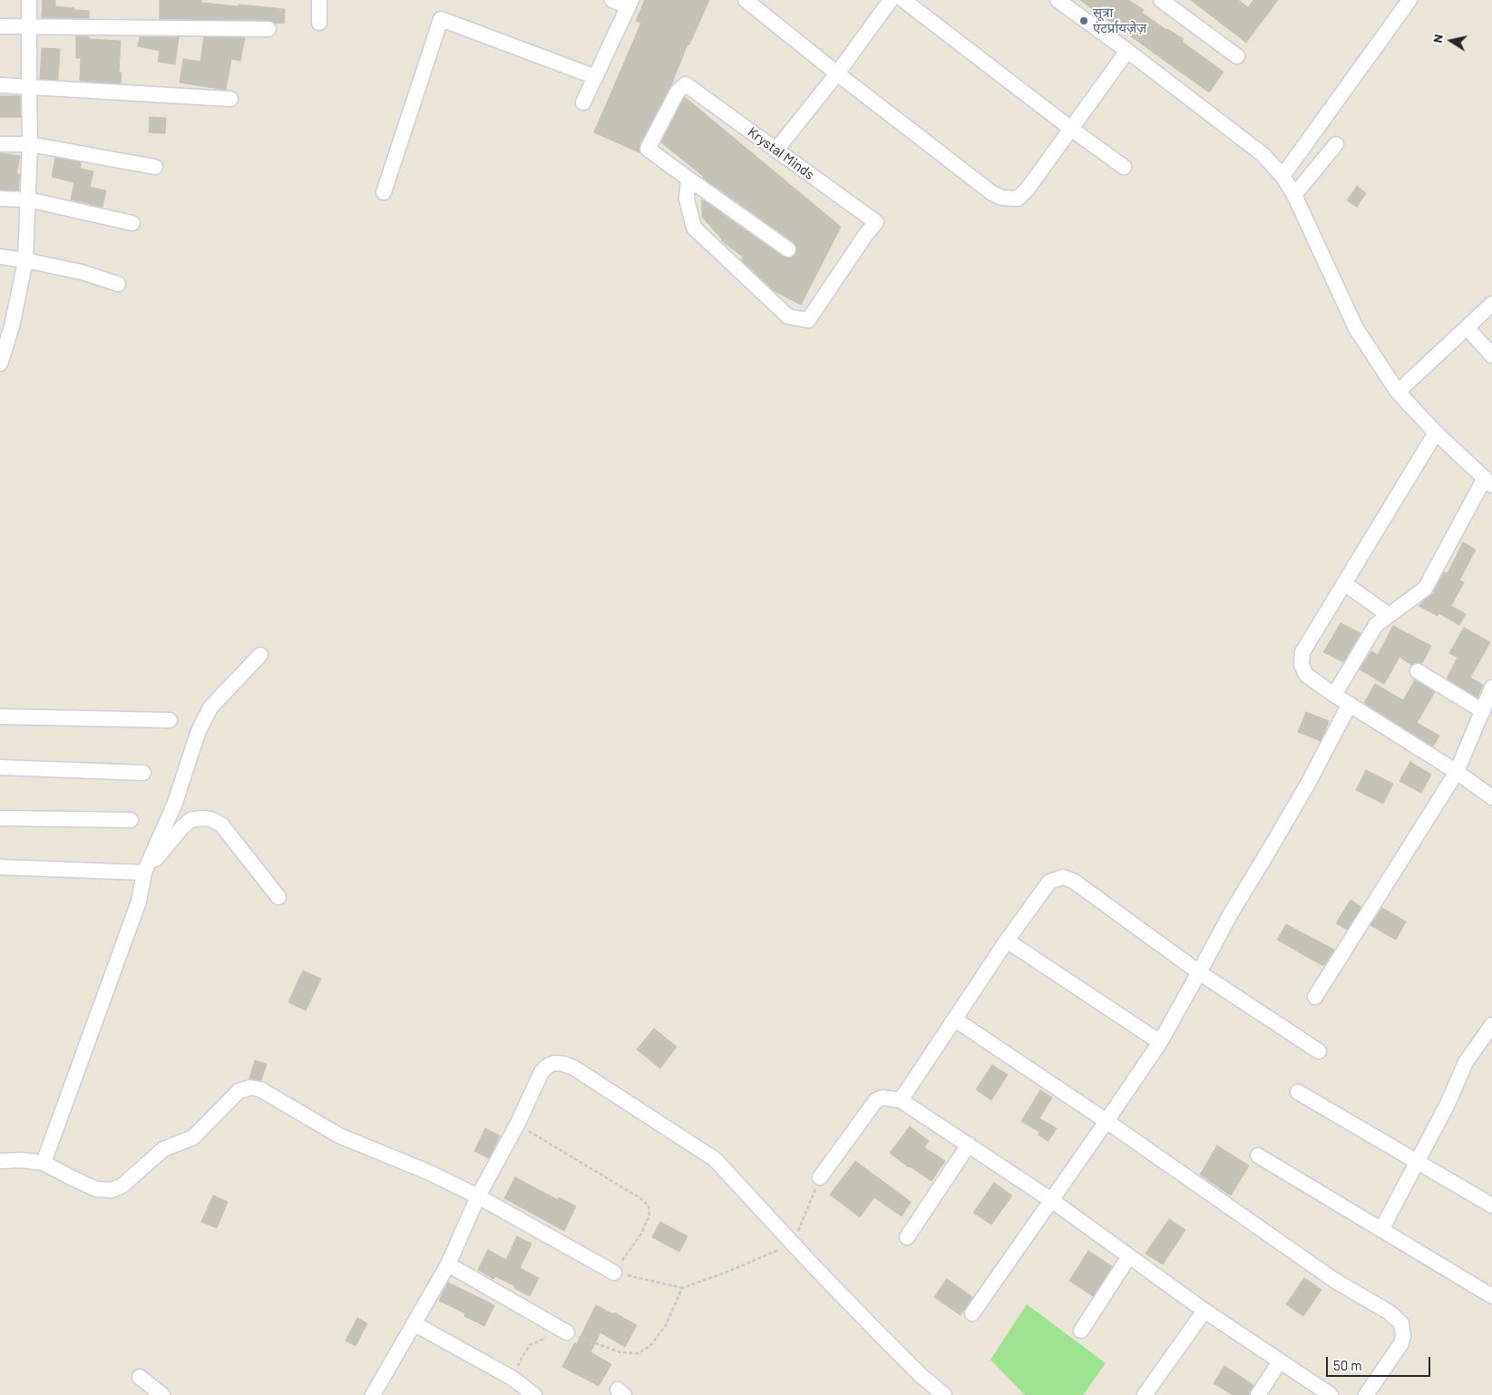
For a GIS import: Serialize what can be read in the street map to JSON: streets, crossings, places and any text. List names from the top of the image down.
{
  "streets": {
    "street": ["Krystal Minds"]
  },
  "places": ["सूत्रा एंटर्प्रायज़ेज़"],
  "scale_bar": "50 m",
  "north": "left"
}
